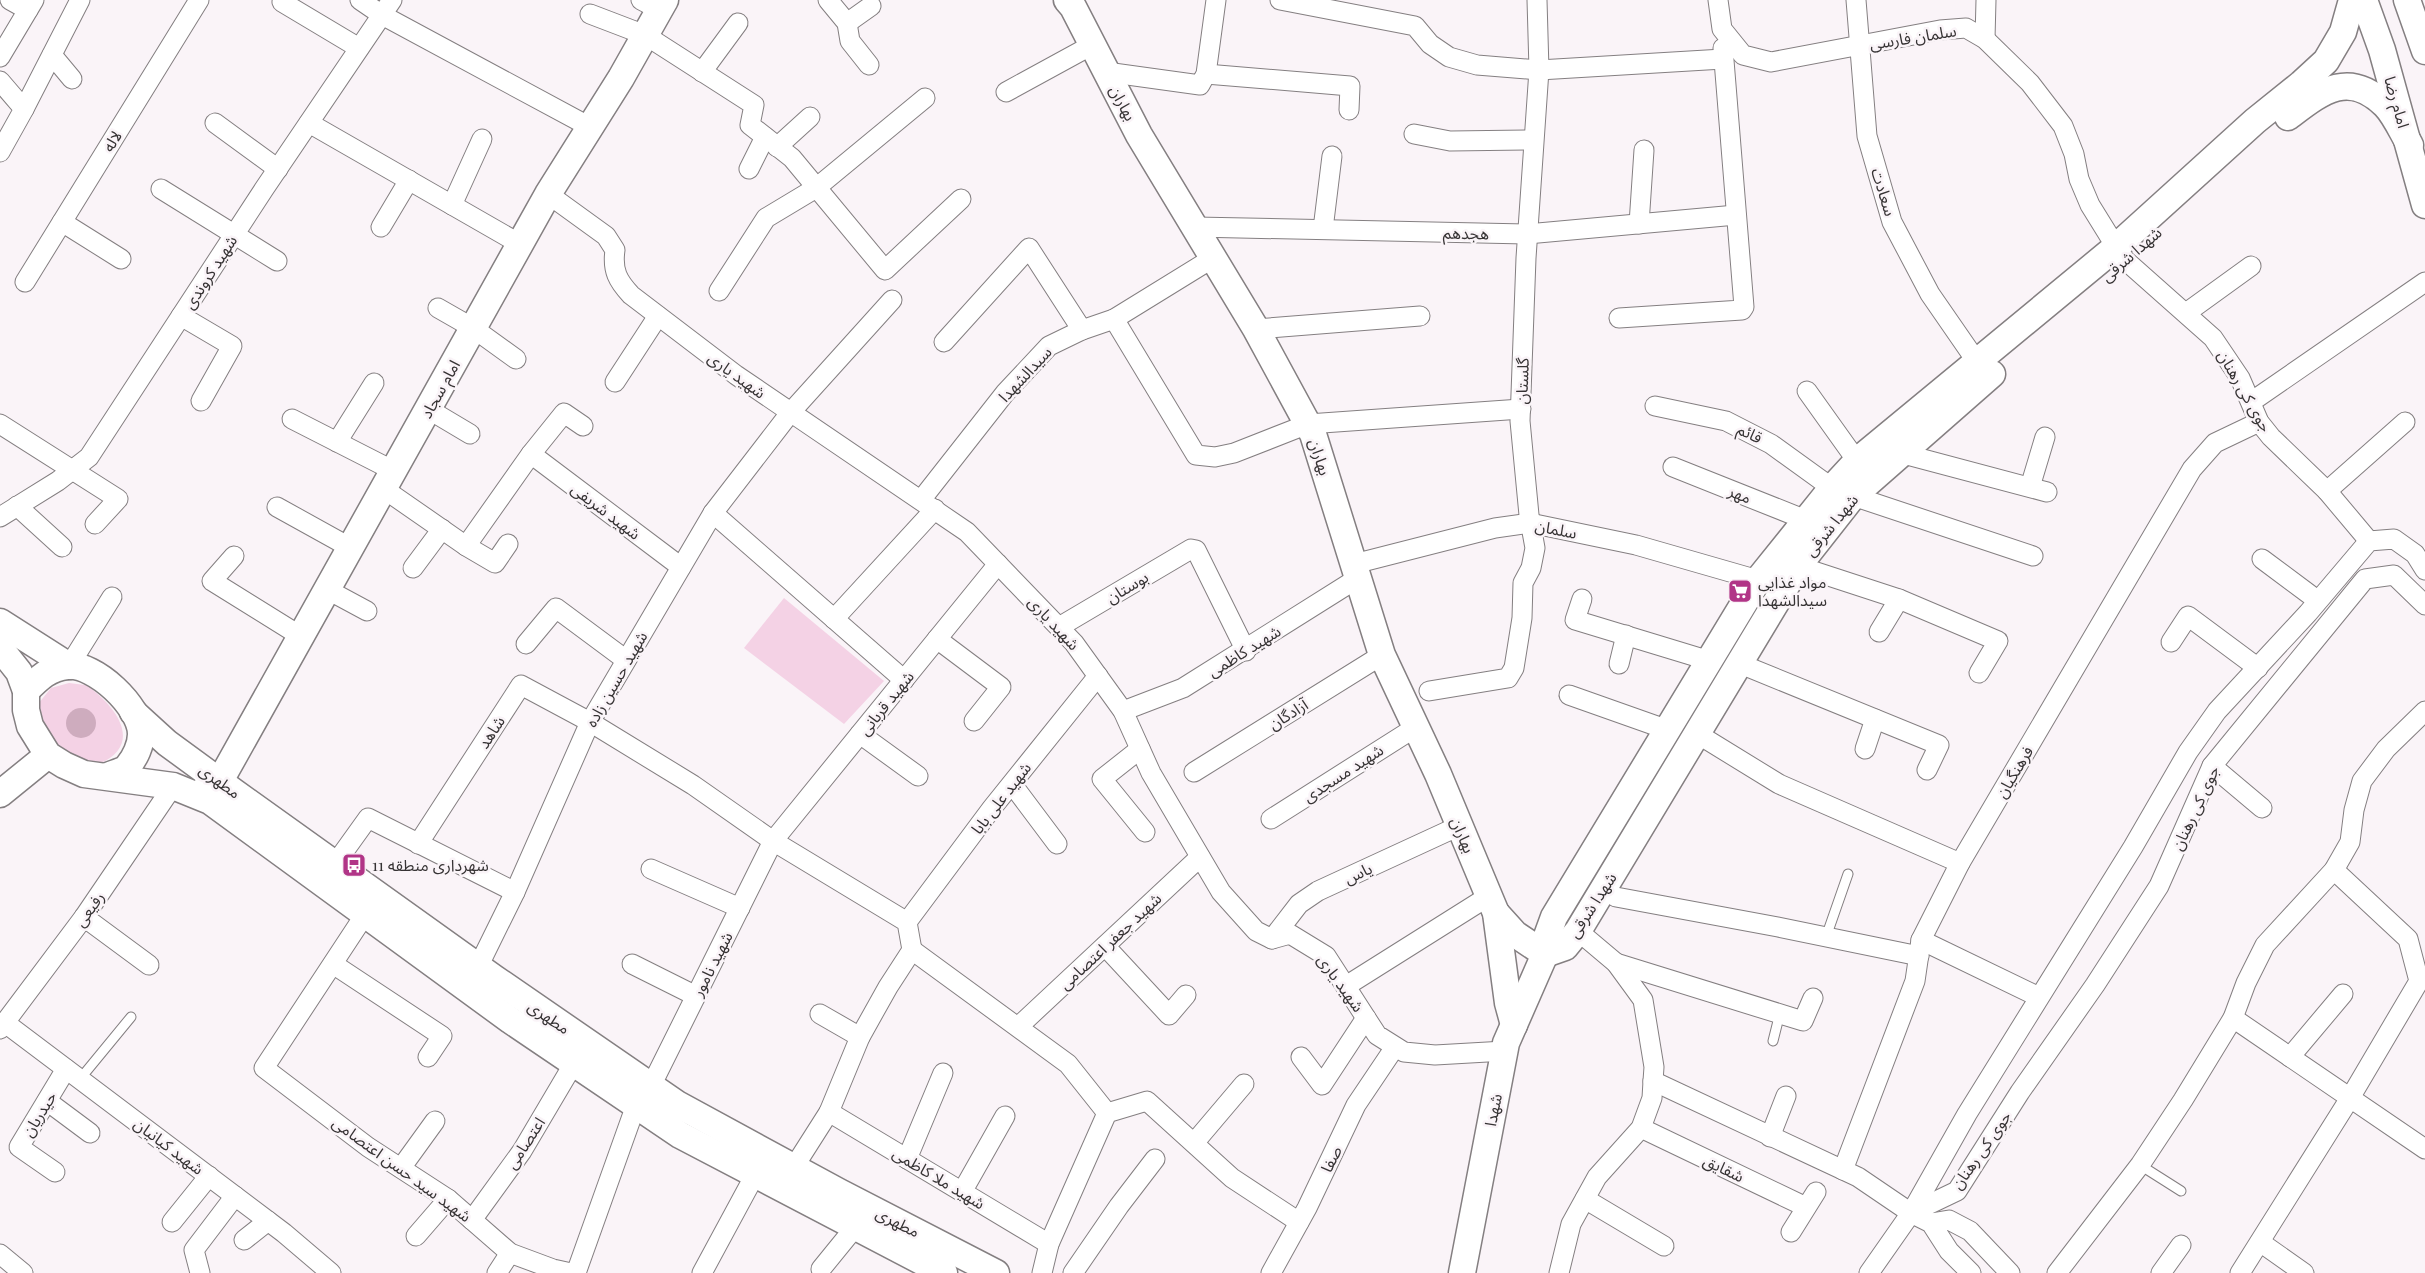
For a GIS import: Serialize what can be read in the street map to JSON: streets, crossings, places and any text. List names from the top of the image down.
{
  "streets": {
    "main road": [
      "امام رضا",
      "بهاران",
      "شهدا شرقی",
      "امام سجاد",
      "مطهری",
      "شهدا"
    ],
    "street": [
      "سلمان فارسی",
      "لاله",
      "سعادت",
      "هجدهم",
      "شهید کروندی",
      "سیدالشهدا",
      "شهید یاری",
      "گلستان",
      "جوی کی رهنان",
      "قائم",
      "مهر",
      "شهید شریفی",
      "سلمان",
      "بوستان",
      "شهید کاظمی",
      "شهید حسین زاده",
      "شهید قربانی",
      "آزادگان",
      "شاهد",
      "فرهنگیان",
      "شهید مسجدی",
      "شهید علی بابا",
      "یاس",
      "رفیعی",
      "شهید جعفر اعتصامی",
      "شهید نامور",
      "حیدریان",
      "اعتصامی",
      "شهید کیانیان",
      "صفا",
      "شقایق",
      "شهید سید حسن اعتصامی",
      "شهید ملا کاظمی"
    ]
  },
  "crossings": [
    ["سلمان فارسی", "سعادت"],
    ["سلمان فارسی", "شهدا شرقی"],
    ["سلمان فارسی", "جوی کی رهنان"],
    ["امام رضا", "شهدا شرقی"],
    ["بهاران", "هجدهم"],
    ["بهاران", "سیدالشهدا"],
    ["بهاران", "سلمان"],
    ["بهاران", "شهید کاظمی"],
    ["بهاران", "آزادگان"],
    ["بهاران", "شهید مسجدی"],
    ["بهاران", "یاس"],
    ["سعادت", "شهدا شرقی"],
    ["هجدهم", "گلستان"],
    ["شهدا شرقی", "جوی کی رهنان"],
    ["شهدا شرقی", "قائم"],
    ["شهدا شرقی", "مهر"],
    ["شهدا شرقی", "سلمان"],
    ["شهدا شرقی", "شهدا"],
    ["سیدالشهدا", "شهید یاری"],
    ["شهید یاری", "امام سجاد"],
    ["شهید یاری", "بوستان"],
    ["شهید یاری", "شهید کاظمی"],
    ["شهید یاری", "شهید حسین زاده"],
    ["شهید یاری", "شهید قربانی"],
    ["شهید یاری", "شهید علی بابا"],
    ["شهید یاری", "یاس"],
    ["شهید یاری", "شهید جعفر اعتصامی"],
    ["شهید یاری", "شهدا"],
    ["شهید یاری", "صفا"],
    ["گلستان", "سلمان"],
    ["امام سجاد", "مطهری"],
    ["جوی کی رهنان", "فرهنگیان"],
    ["شهید شریفی", "شهید حسین زاده"],
    ["سلمان", "شهید کاظمی"],
    ["بوستان", "شهید کاظمی"],
    ["شهید حسین زاده", "شاهد"],
    ["شهید حسین زاده", "مطهری"],
    ["شهید قربانی", "شهید نامور"],
    ["مطهری", "رفیعی"],
    ["مطهری", "شهید نامور"],
    ["مطهری", "اعتصامی"],
    ["رفیعی", "شهید کیانیان"],
    ["حیدریان", "شهید کیانیان"],
    ["اعتصامی", "شهید سید حسن اعتصامی"]
  ],
  "places": {
    "supermarket": ["مواد غذایی سیدالشهدا"],
    "bus stop": ["شهرداری منطقه 11"]
  }
}
